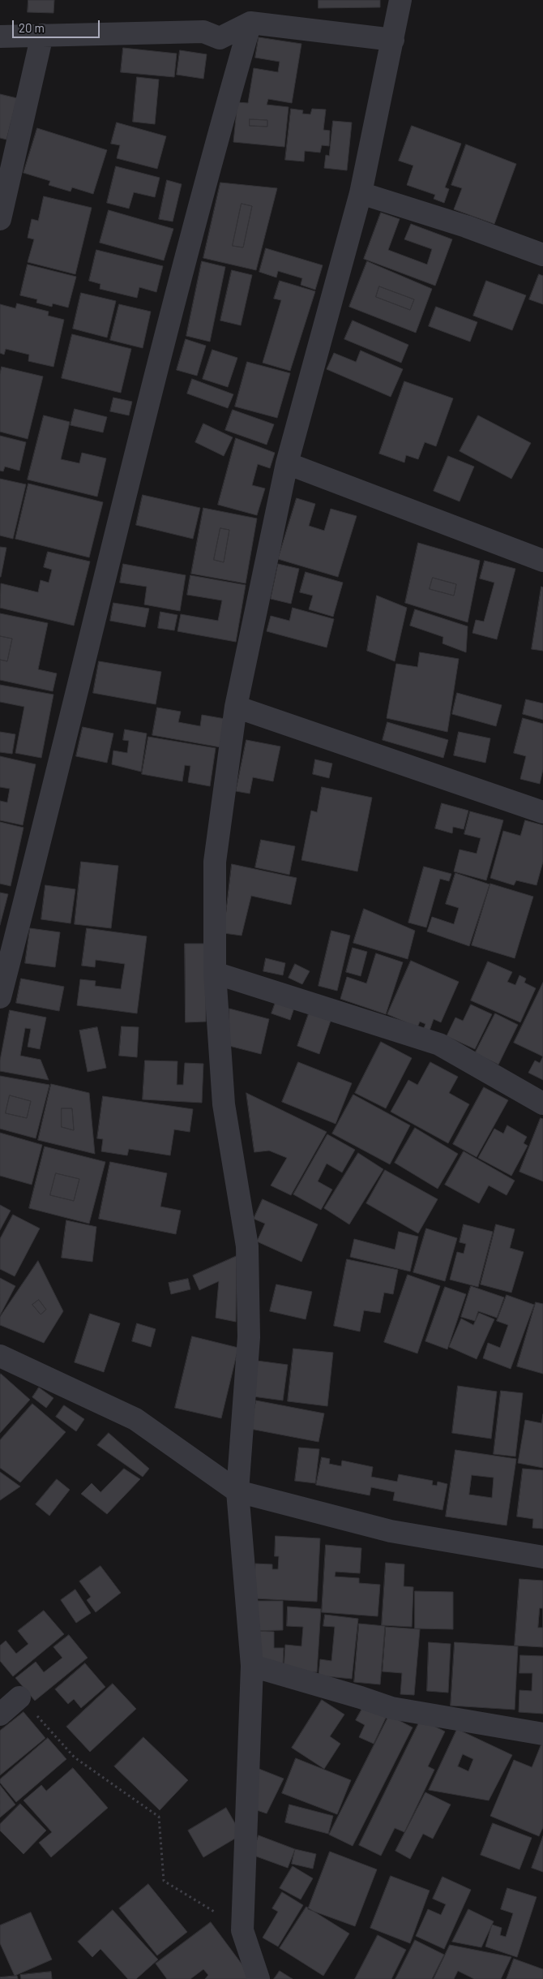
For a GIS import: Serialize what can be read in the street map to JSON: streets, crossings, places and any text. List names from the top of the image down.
{
  "scale_bar": "20 m"
}
